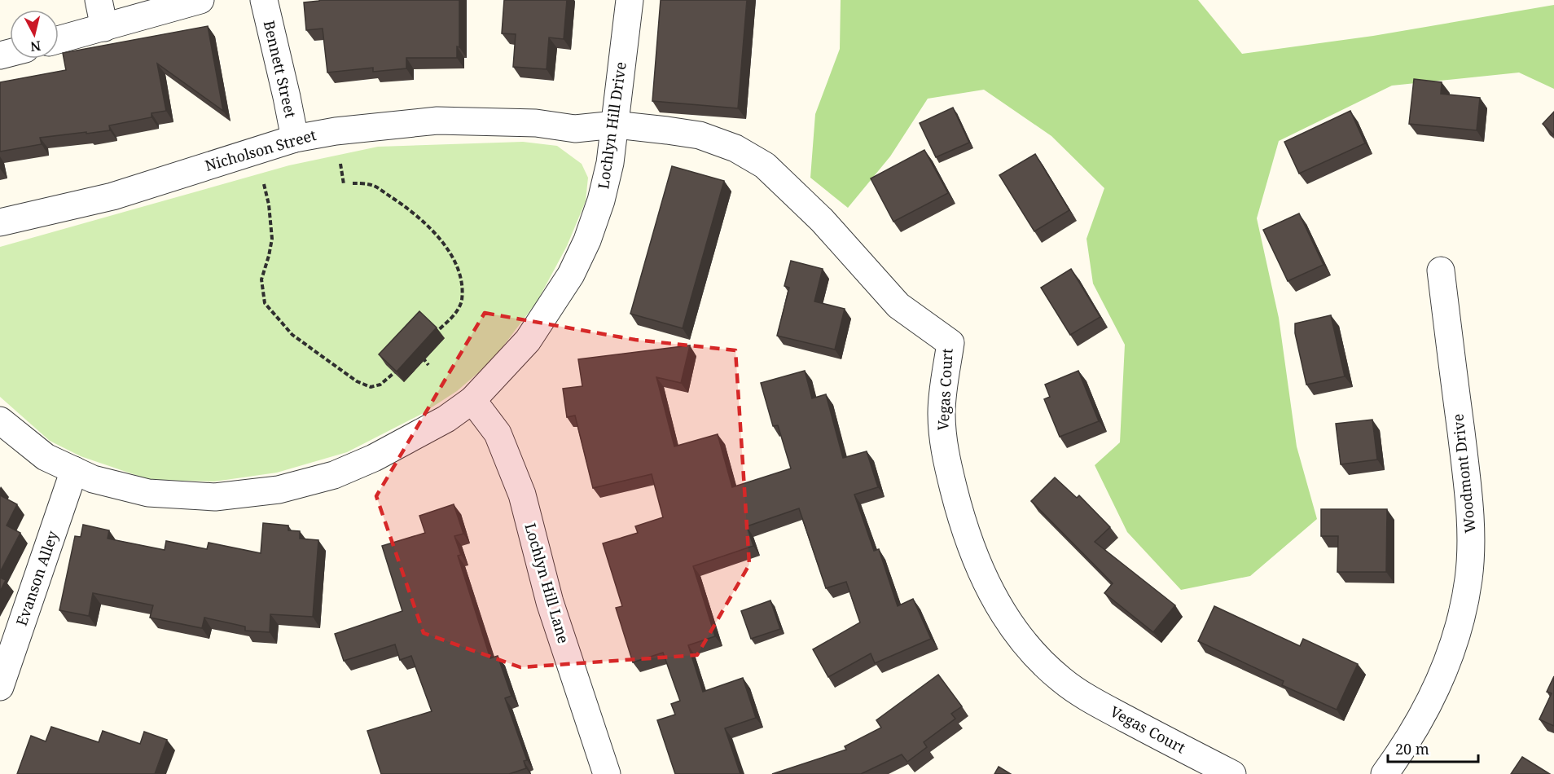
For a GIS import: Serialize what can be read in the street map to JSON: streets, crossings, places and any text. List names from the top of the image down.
{
  "streets": {
    "street": [
      "Bennett Street",
      "Lochlyn Hill Drive",
      "Nicholson Street",
      "Vegas Court",
      "Woodmont Drive",
      "Evanson Alley",
      "Lochlyn Hill Lane"
    ]
  },
  "crossings": [
    ["Bennett Street", "Nicholson Street"],
    ["Lochlyn Hill Drive", "Nicholson Street"],
    ["Lochlyn Hill Drive", "Vegas Court"],
    ["Lochlyn Hill Drive", "Evanson Alley"],
    ["Lochlyn Hill Drive", "Lochlyn Hill Lane"],
    ["Nicholson Street", "Vegas Court"]
  ],
  "scale_bar": "20 m",
  "north": "bottom"
}
